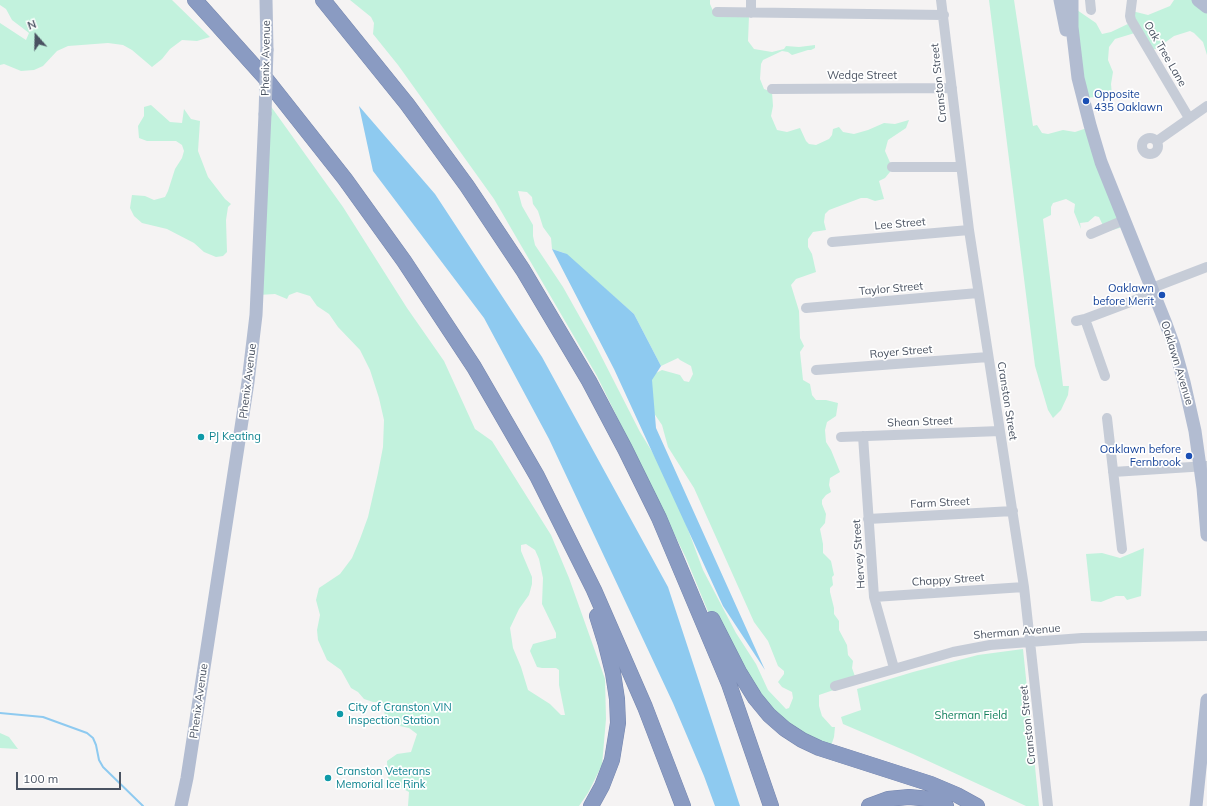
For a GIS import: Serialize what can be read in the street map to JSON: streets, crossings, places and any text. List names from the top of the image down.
{
  "streets": {
    "main road": ["Phenix Avenue", "Oaklawn Avenue"],
    "street": [
      "Oak Tree Lane",
      "Wedge Street",
      "Cranston Street",
      "Lee Street",
      "Taylor Street",
      "Royer Street",
      "Shean Street",
      "Farm Street",
      "Hervey Street",
      "Chappy Street",
      "Sherman Avenue"
    ]
  },
  "crossings": [
    ["Wedge Street", "Cranston Street"],
    ["Cranston Street", "Lee Street"],
    ["Cranston Street", "Taylor Street"],
    ["Cranston Street", "Royer Street"],
    ["Cranston Street", "Shean Street"],
    ["Cranston Street", "Farm Street"],
    ["Cranston Street", "Chappy Street"],
    ["Cranston Street", "Sherman Avenue"],
    ["Shean Street", "Hervey Street"],
    ["Farm Street", "Hervey Street"],
    ["Hervey Street", "Chappy Street"],
    ["Hervey Street", "Sherman Avenue"]
  ],
  "parks": ["Sherman Field"],
  "places": [
    "Opposite 435 Oaklawn",
    "Oaklawn before Merit",
    "PJ Keating",
    "Oaklawn before Fernbrook",
    "City of Cranston VIN Inspection Station",
    "Cranston Veterans Memorial Ice Rink"
  ],
  "scale_bar": "100 m",
  "north": "top"
}
